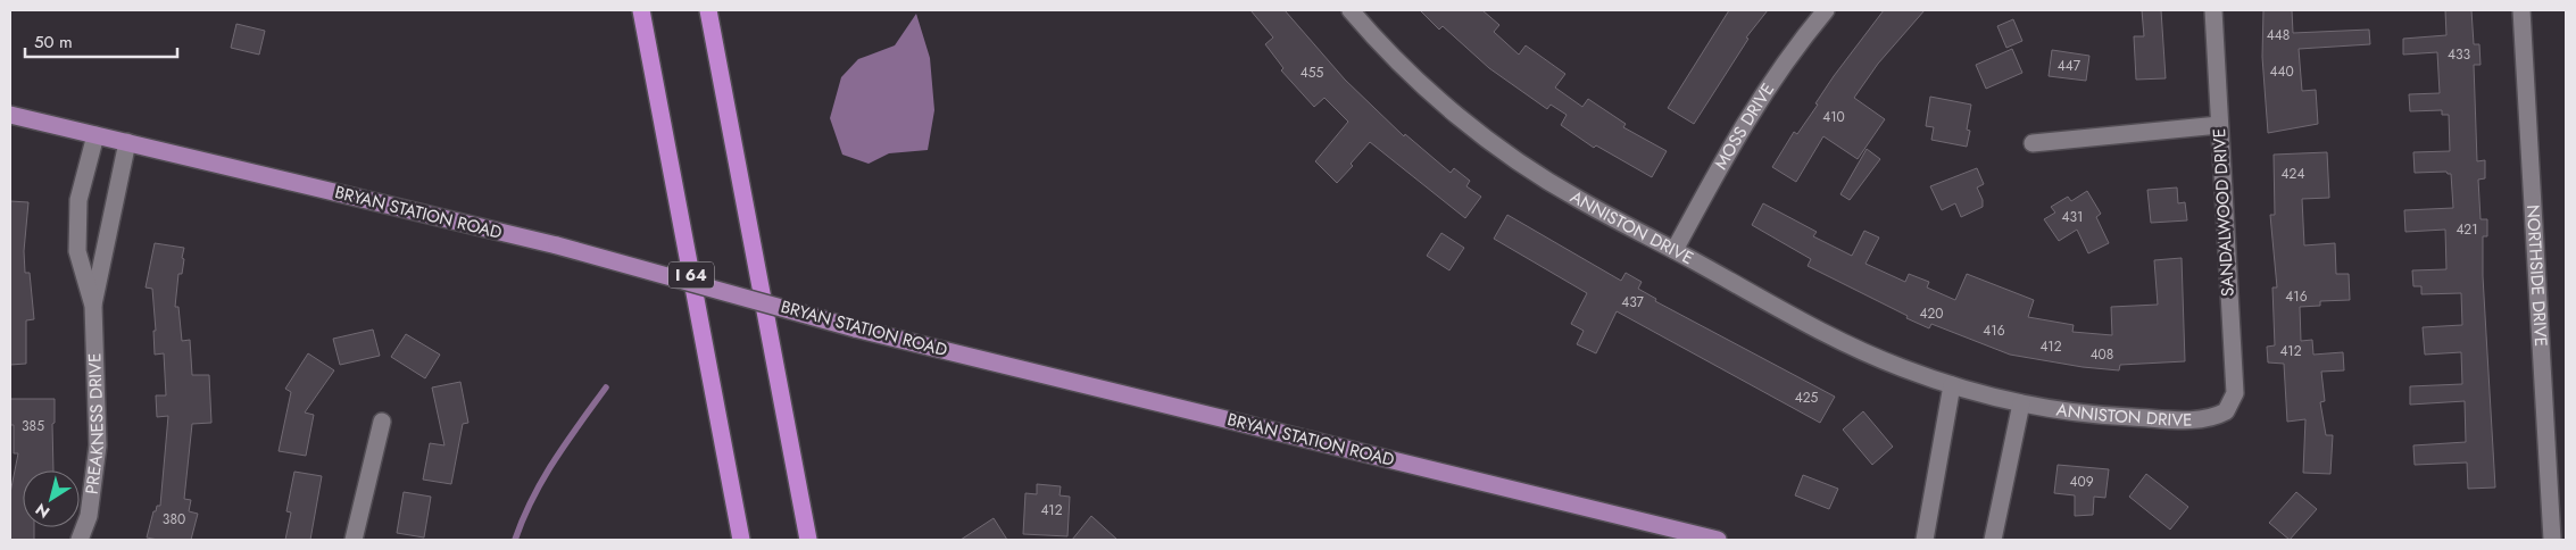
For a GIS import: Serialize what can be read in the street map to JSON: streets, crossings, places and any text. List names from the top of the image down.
{
  "streets": {
    "highway": ["I 64"],
    "main road": ["BRYAN STATION ROAD"],
    "street": [
      "MOSS DRIVE",
      "SANDALWOOD DRIVE",
      "ANNISTON DRIVE",
      "NORTHSIDE DRIVE",
      "PREAKNESS DRIVE"
    ]
  },
  "crossings": [
    ["MOSS DRIVE", "ANNISTON DRIVE"],
    ["BRYAN STATION ROAD", "PREAKNESS DRIVE"],
    ["SANDALWOOD DRIVE", "ANNISTON DRIVE"]
  ],
  "house_numbers": [
    "448",
    "433",
    "447",
    "440",
    "455",
    "410",
    "424",
    "431",
    "421",
    "416",
    "437",
    "420",
    "416",
    "412",
    "412",
    "408",
    "425",
    "385",
    "409",
    "412",
    "380"
  ],
  "scale_bar": "50 m",
  "north": "bottom left"
}
